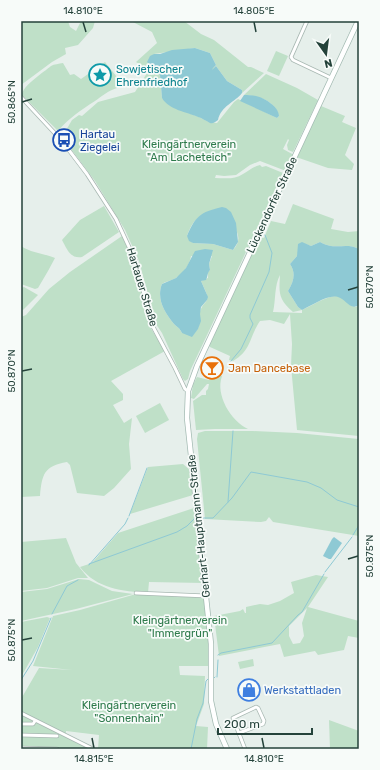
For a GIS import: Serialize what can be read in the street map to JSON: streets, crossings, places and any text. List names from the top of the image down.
{
  "streets": {
    "main road": ["Lückendorfer Straße", "Gerhart-Hauptmann-Straße"],
    "street": ["Hartauer Straße"]
  },
  "crossings": [
    ["Lückendorfer Straße", "Hartauer Straße"],
    ["Lückendorfer Straße", "Gerhart-Hauptmann-Straße"],
    ["Hartauer Straße", "Gerhart-Hauptmann-Straße"]
  ],
  "parks": ["Kleingärtnerverein \"Am Lacheteich\"", "Kleingärtnerverein \"Immergrün\"", "Kleingärtnerverein \"Sonnenhain\""],
  "places": {
    "place": ["Sowjetischer Ehrenfriedhof"],
    "bus stop": ["Hartau Ziegelei"],
    "bar": ["Jam Dancebase"],
    "shop": ["Werkstattladen"]
  },
  "scale_bar": "200 m",
  "north": "bottom",
  "coordinates": [
    "14.810°E",
    "14.805°E",
    "50.865°N",
    "50.870°N",
    "50.875°N",
    "14.815°E"
  ]
}
